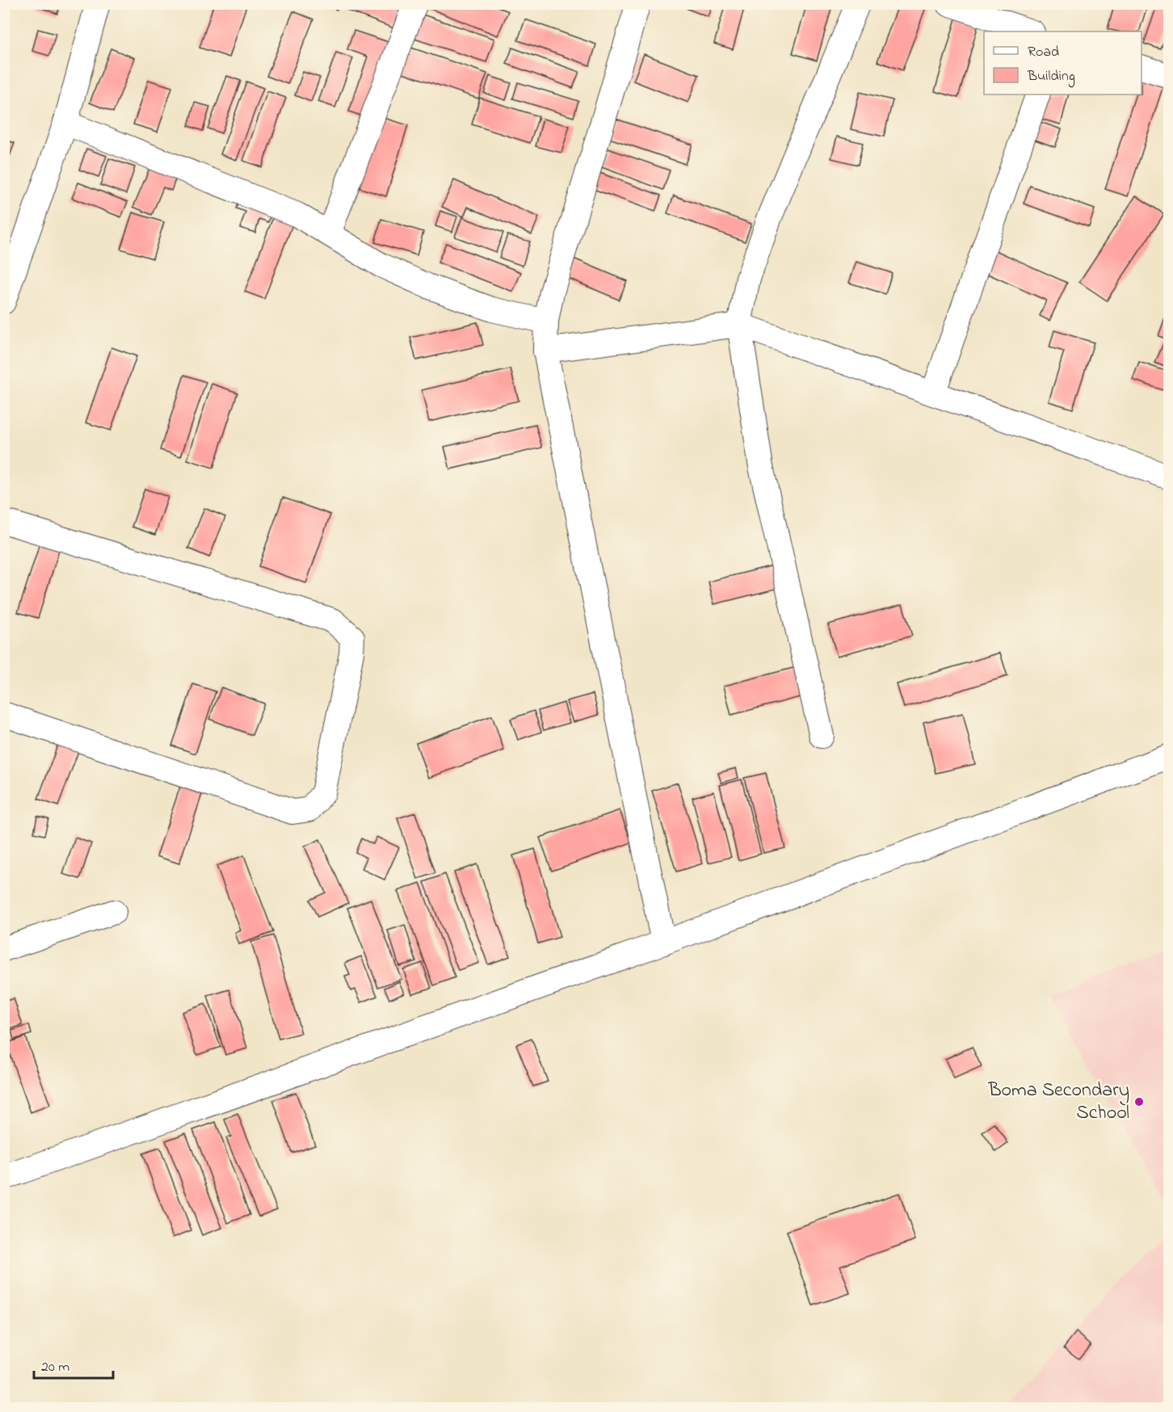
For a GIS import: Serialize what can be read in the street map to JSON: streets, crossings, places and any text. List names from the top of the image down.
{
  "places": ["Boma Secondary School"],
  "legend": ["Road", "Building"],
  "scale_bar": "20 m"
}
